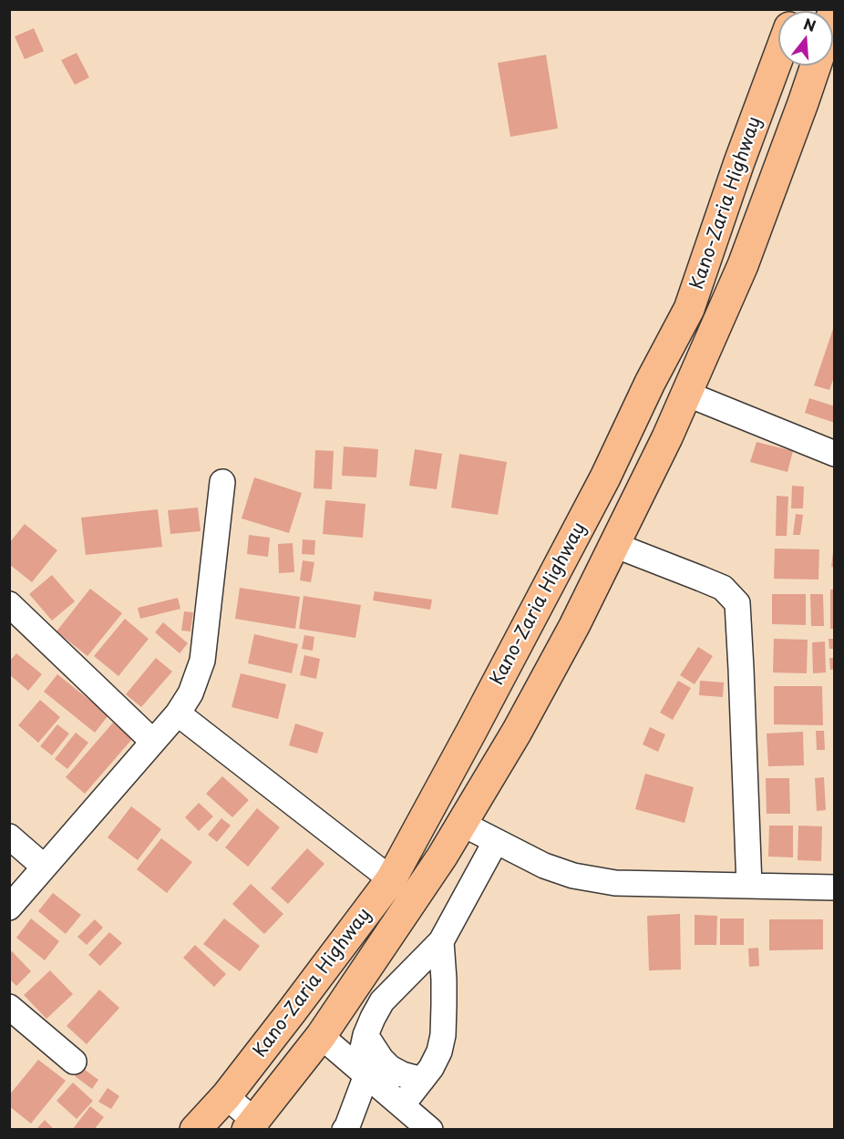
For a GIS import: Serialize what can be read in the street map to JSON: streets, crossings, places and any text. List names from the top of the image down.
{
  "streets": {
    "highway": ["Kano-Zaria Highway"]
  },
  "north": "top"
}
